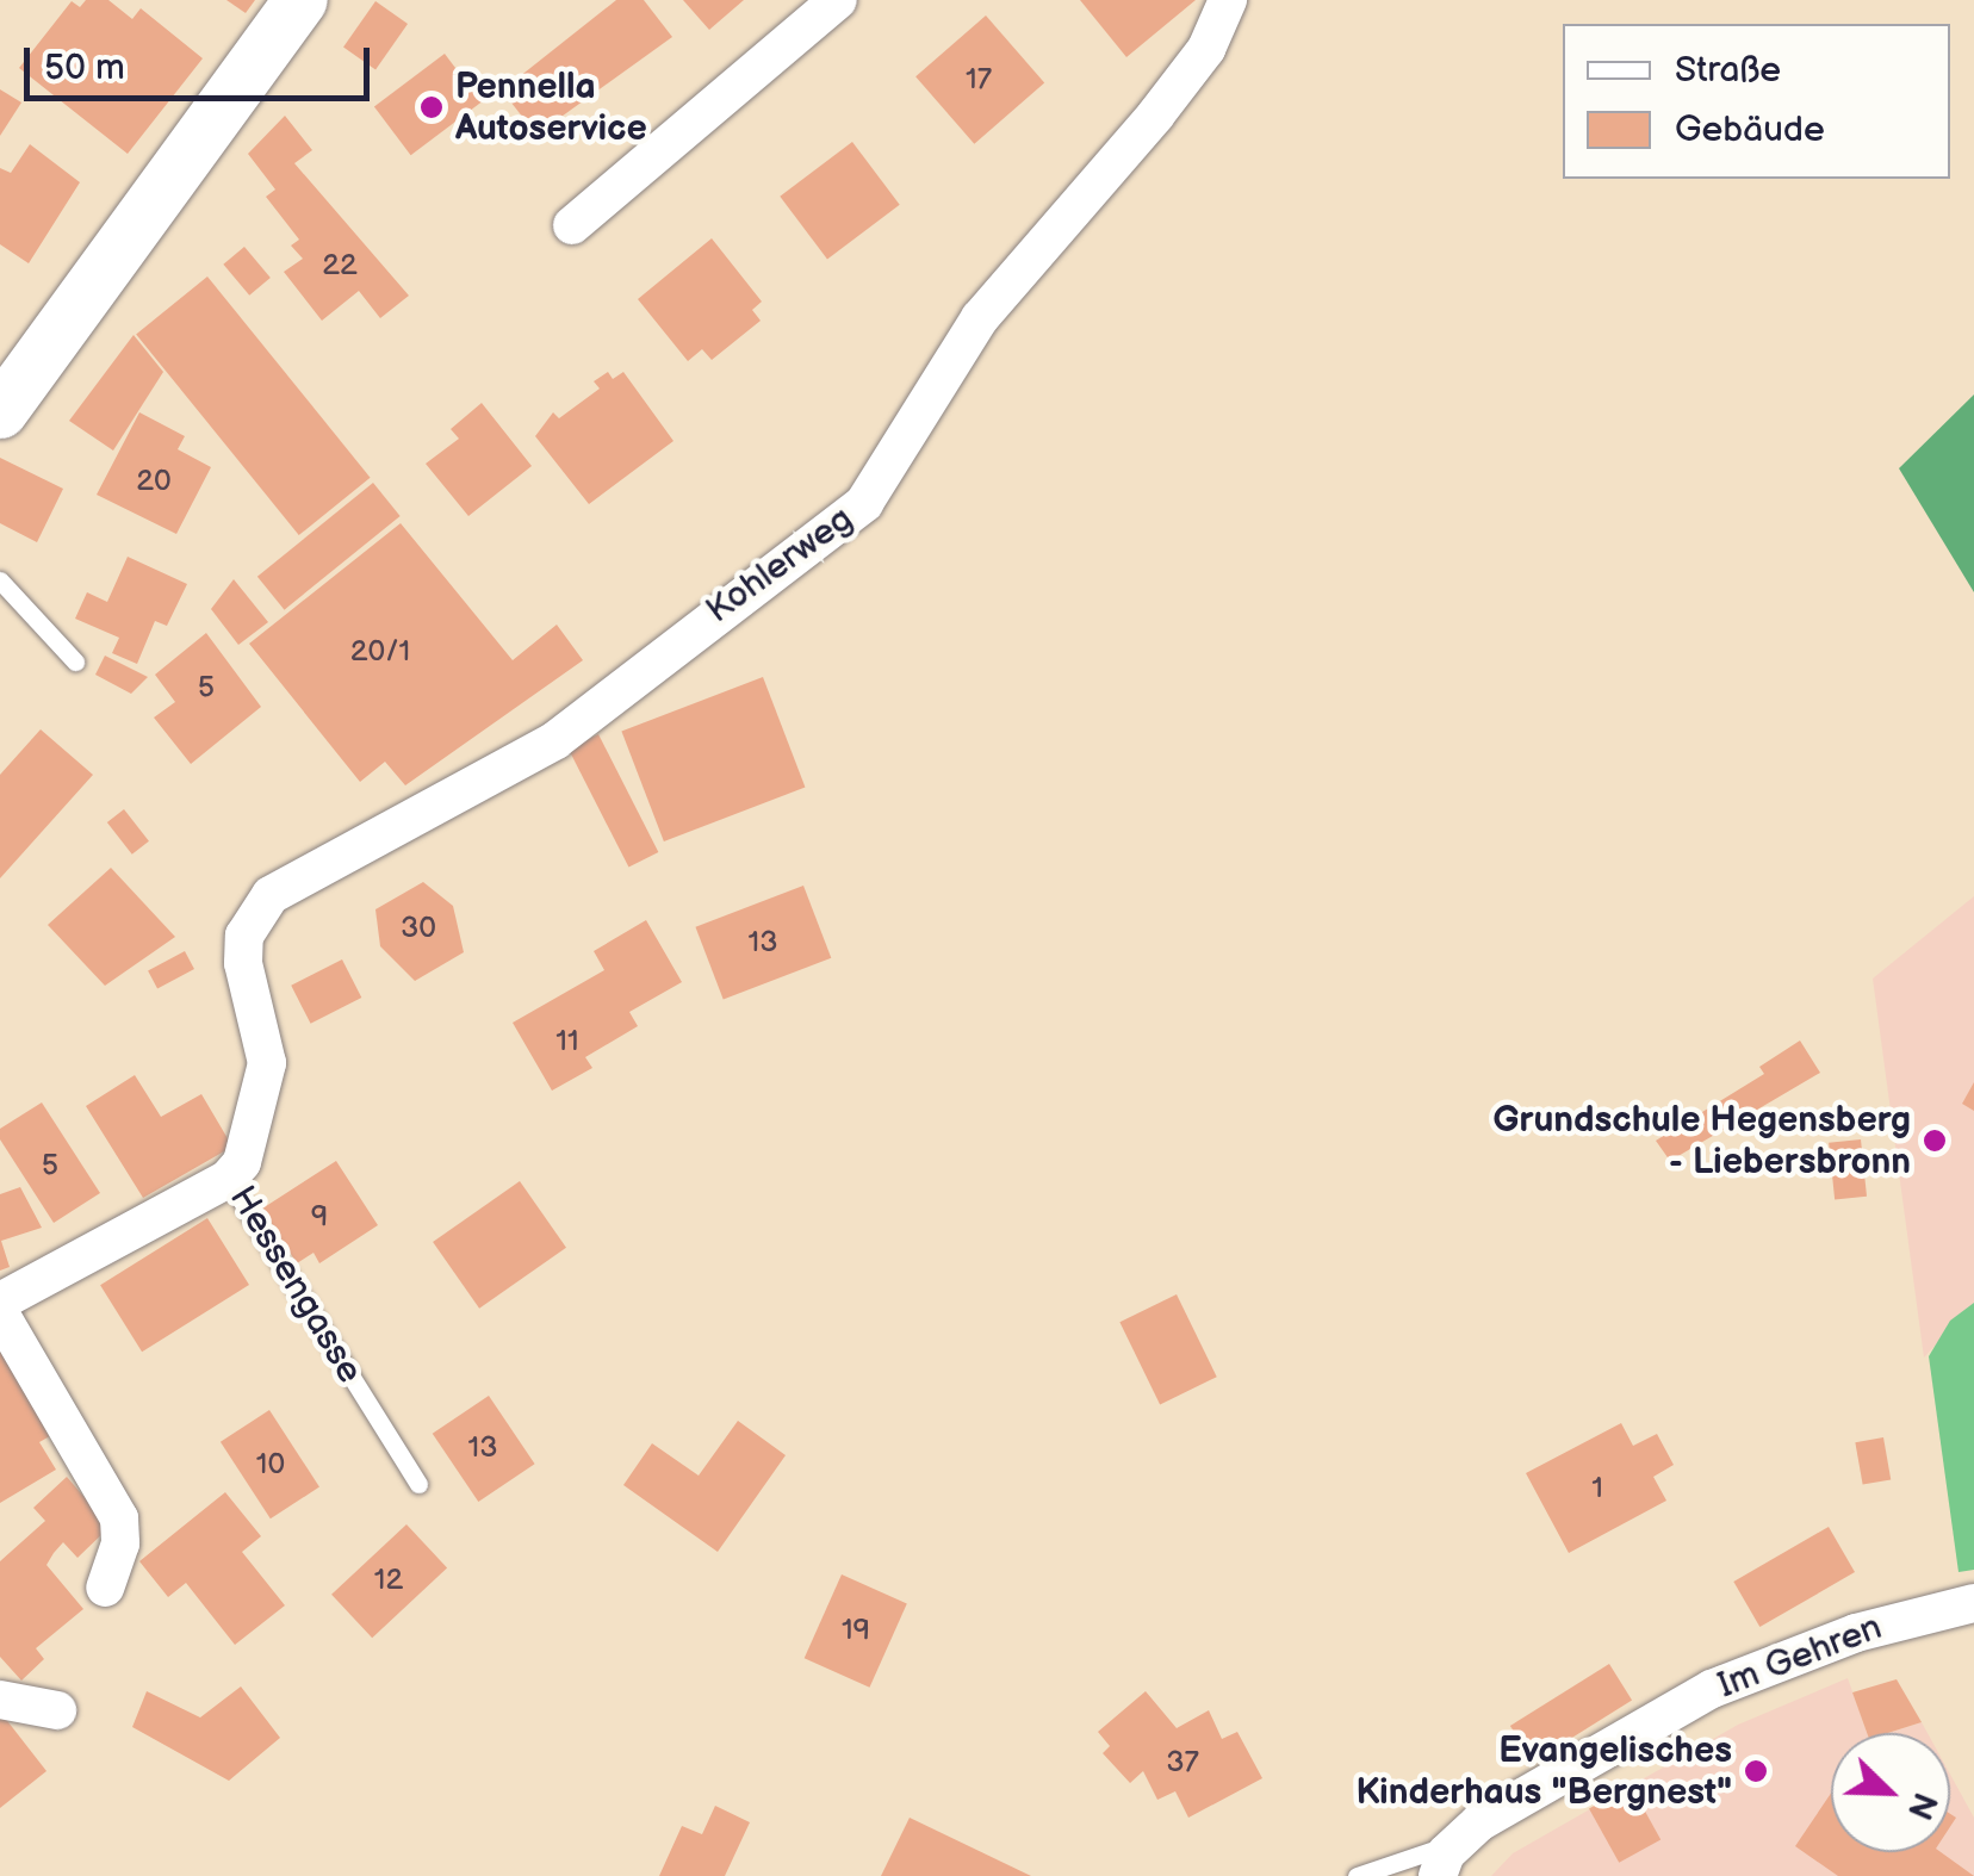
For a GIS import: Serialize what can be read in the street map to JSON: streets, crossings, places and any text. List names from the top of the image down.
{
  "streets": {
    "street": ["Kohlerweg", "Hessengasse", "Im Gehren"]
  },
  "crossings": [
    ["Kohlerweg", "Hessengasse"]
  ],
  "places": ["Pennella Autoservice", "Grundschule Hegensberg - Liebersbronn", "Evangelisches Kinderhaus \"Bergnest\""],
  "house_numbers": [
    "17",
    "22",
    "20",
    "20/1",
    "5",
    "30",
    "13",
    "11",
    "5",
    "9",
    "13",
    "10",
    "1",
    "12",
    "19",
    "37"
  ],
  "legend": ["Straße", "Gebäude"],
  "scale_bar": "50 m",
  "north": "bottom right"
}
